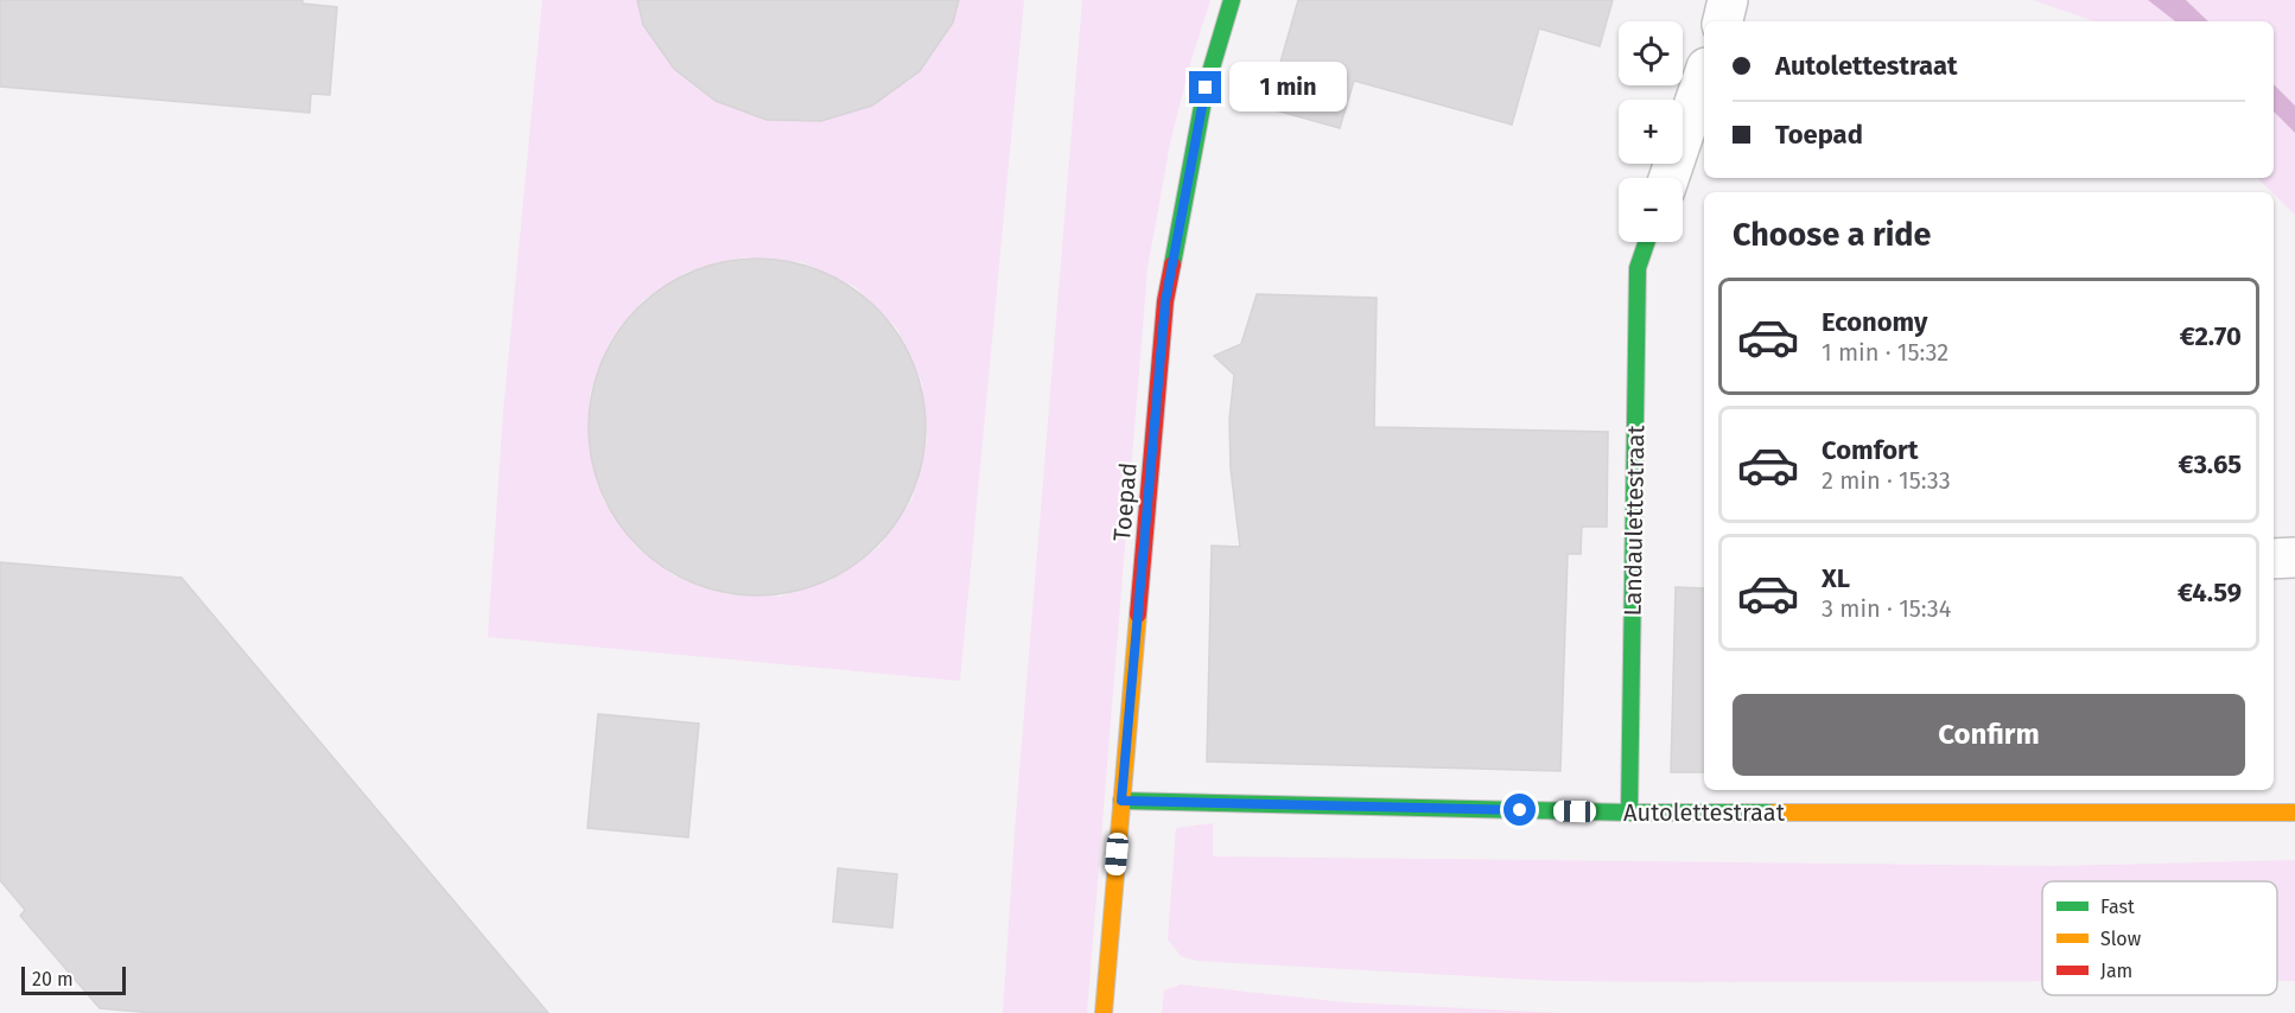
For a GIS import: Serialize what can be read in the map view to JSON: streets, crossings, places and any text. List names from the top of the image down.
{
  "streets": {
    "street": ["Toepad", "Landaulettestraat", "Autolettestraat"]
  },
  "crossings": [
    ["Toepad", "Autolettestraat"],
    ["Landaulettestraat", "Autolettestraat"]
  ],
  "legend": ["Fast", "Slow", "Jam"],
  "scale_bar": "20 m",
  "page": {
    "map_buttons": ["+", "−"],
    "banner": ["Autolettestraat", "Toepad"],
    "bubble": "1 min",
    "heading": "Choose a ride",
    "list": [
      {
        "name": "Economy",
        "note": "1 min · 15:32",
        "value": "€2.70"
      },
      {
        "name": "Comfort",
        "note": "2 min · 15:33",
        "value": "€3.65"
      },
      {
        "name": "XL",
        "note": "3 min · 15:34",
        "value": "€4.59"
      }
    ],
    "buttons": "Confirm",
    "scale": "20 m"
  }
}
